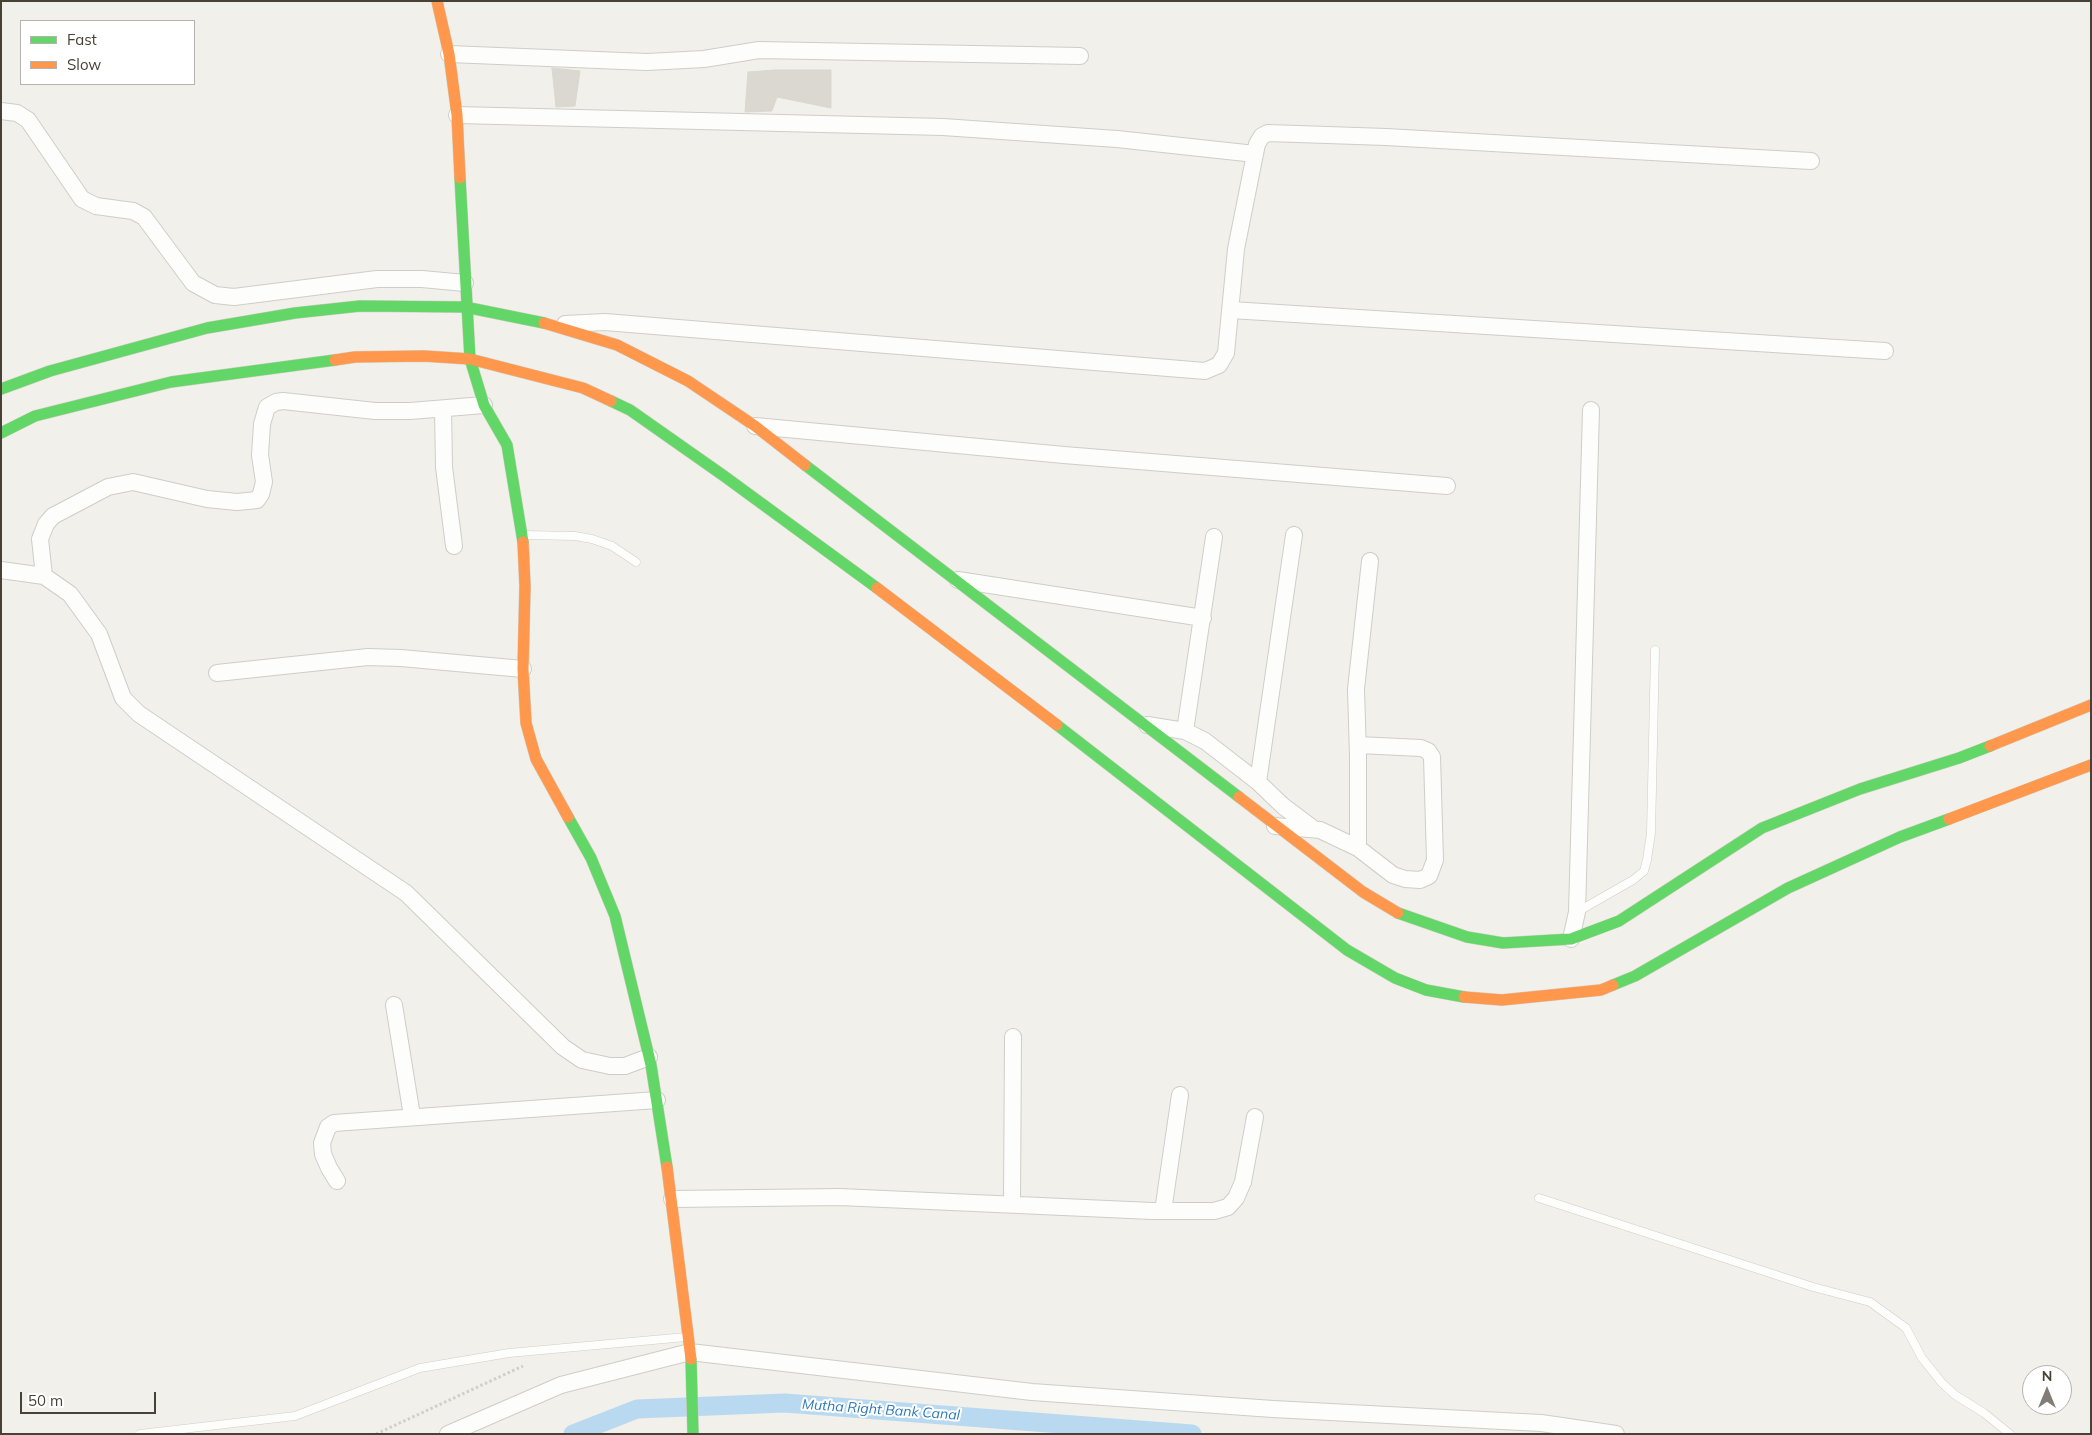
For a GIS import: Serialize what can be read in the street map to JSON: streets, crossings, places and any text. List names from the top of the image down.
{
  "water": ["Mutha Right Bank Canal"],
  "legend": ["Fast", "Slow"],
  "scale_bar": "50 m",
  "north": "top"
}
